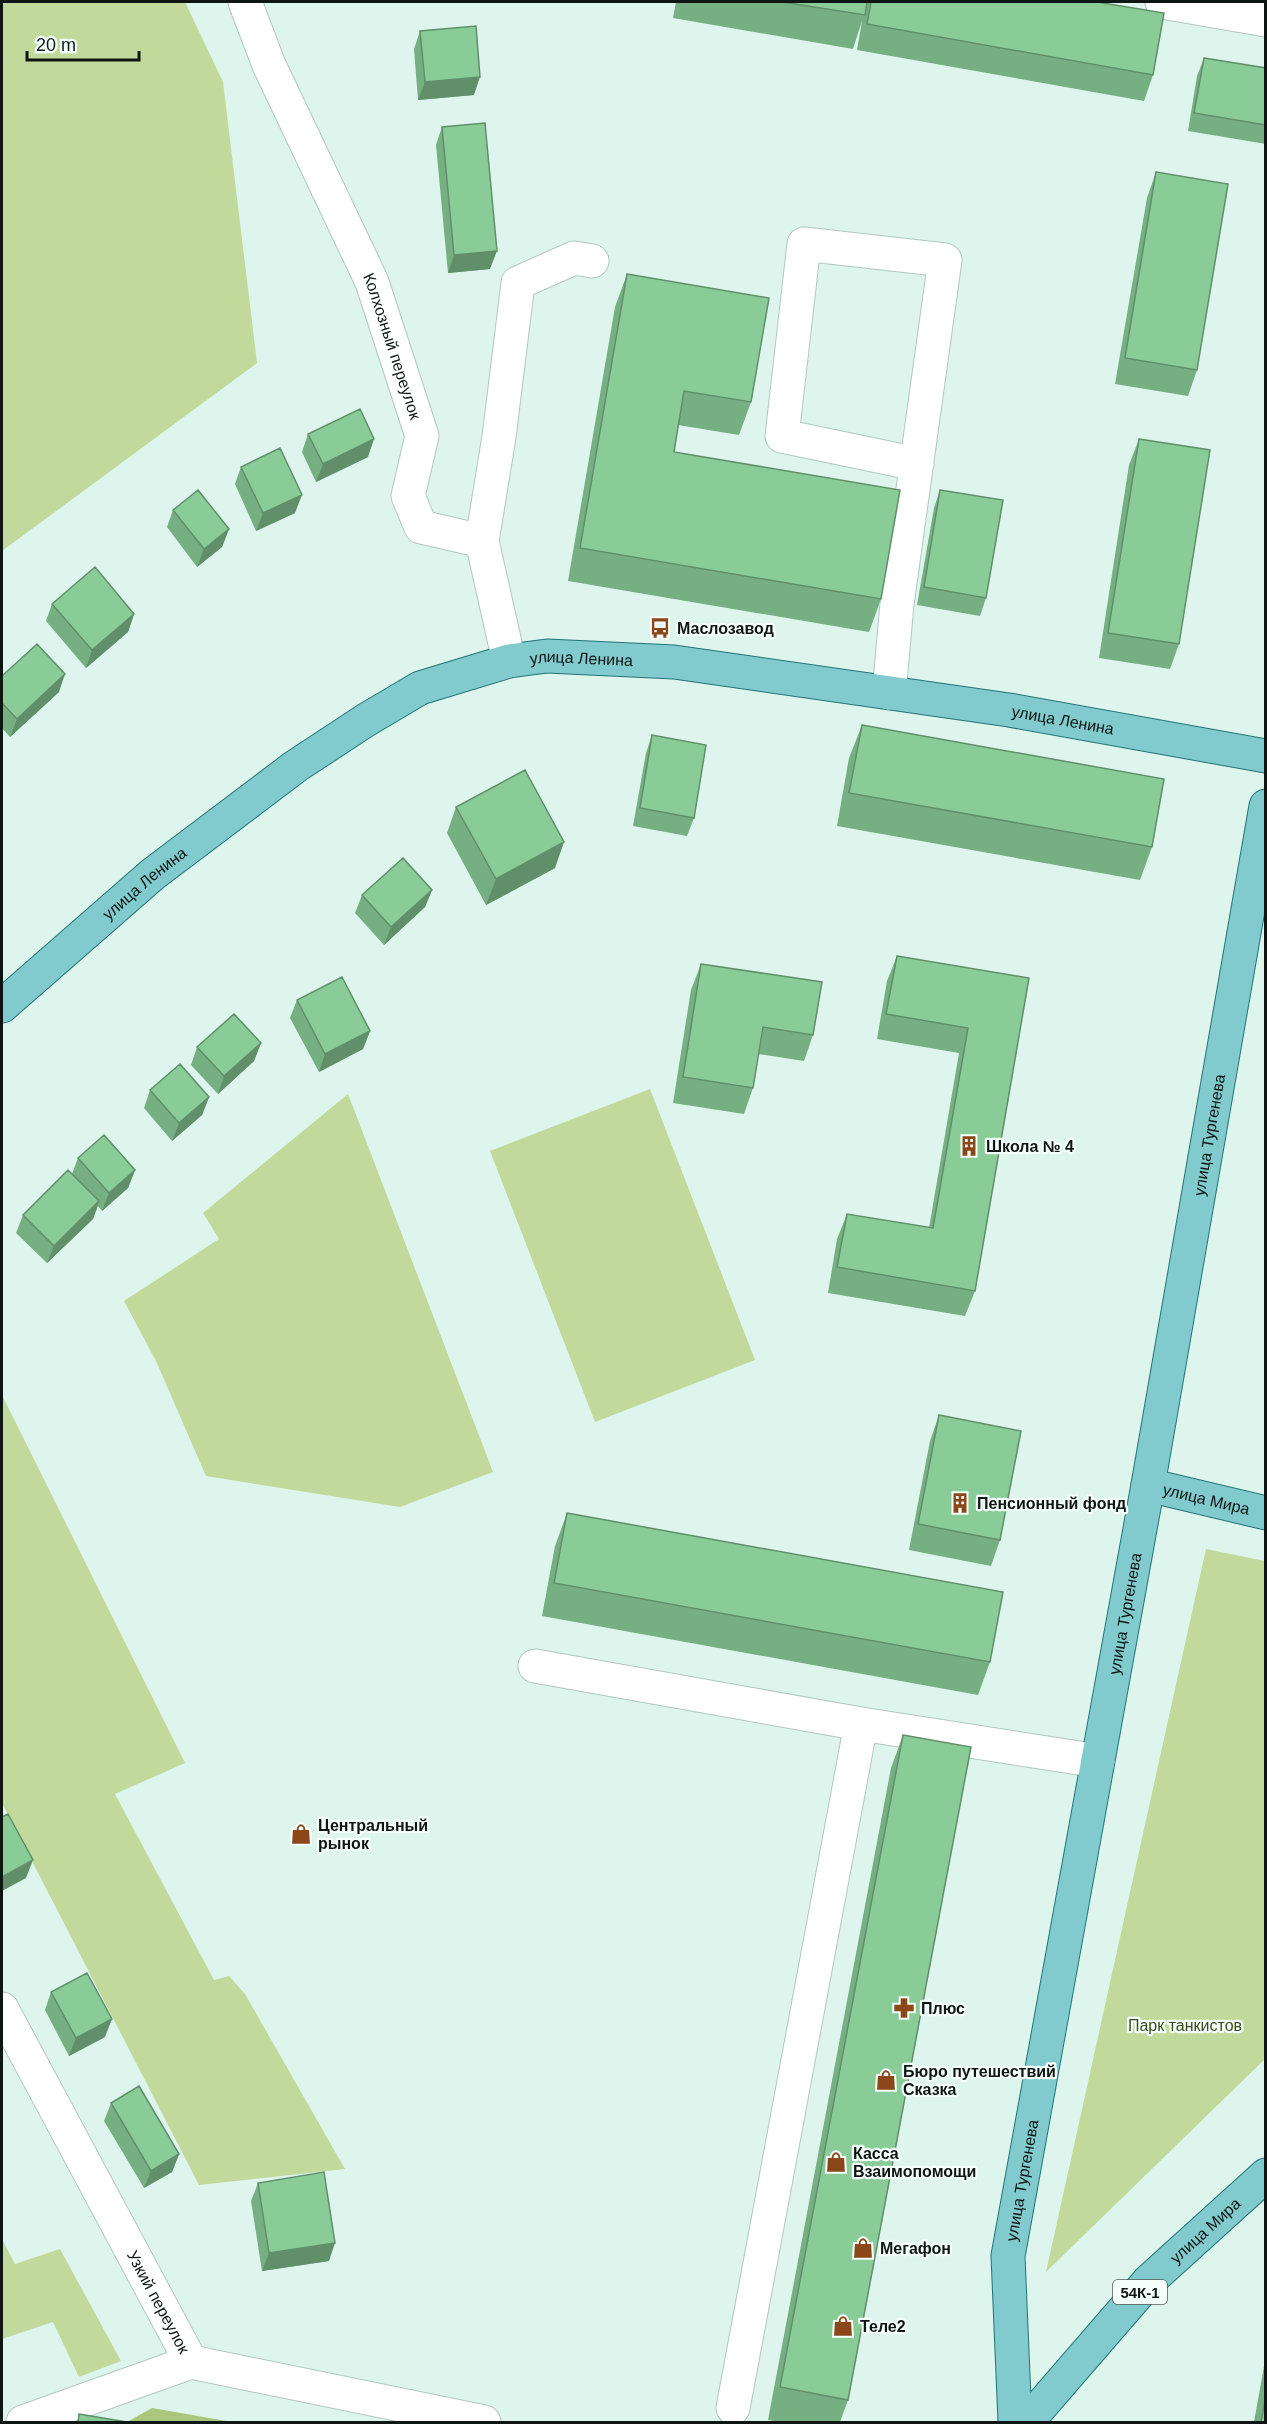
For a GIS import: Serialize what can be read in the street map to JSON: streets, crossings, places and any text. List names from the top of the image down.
{
  "streets": {
    "main road": [
      "улица Ленина",
      "улица Тургенева",
      "улица Мира",
      "54К-1"
    ],
    "street": ["Колхозный переулок", "Узкий переулок"]
  },
  "crossings": [
    ["улица Тургенева", "улица Мира"]
  ],
  "parks": ["Парк танкистов"],
  "places": {
    "bus stop": ["Маслозавод"],
    "building": ["Школа № 4", "Пенсионный фонд"],
    "shop": [
      "Центральный рынок",
      "Бюро путешествий Сказка",
      "Касса Взаимопомощи",
      "Мегафон",
      "Теле2"
    ],
    "pharmacy": ["Плюс"]
  },
  "scale_bar": "20 m"
}
